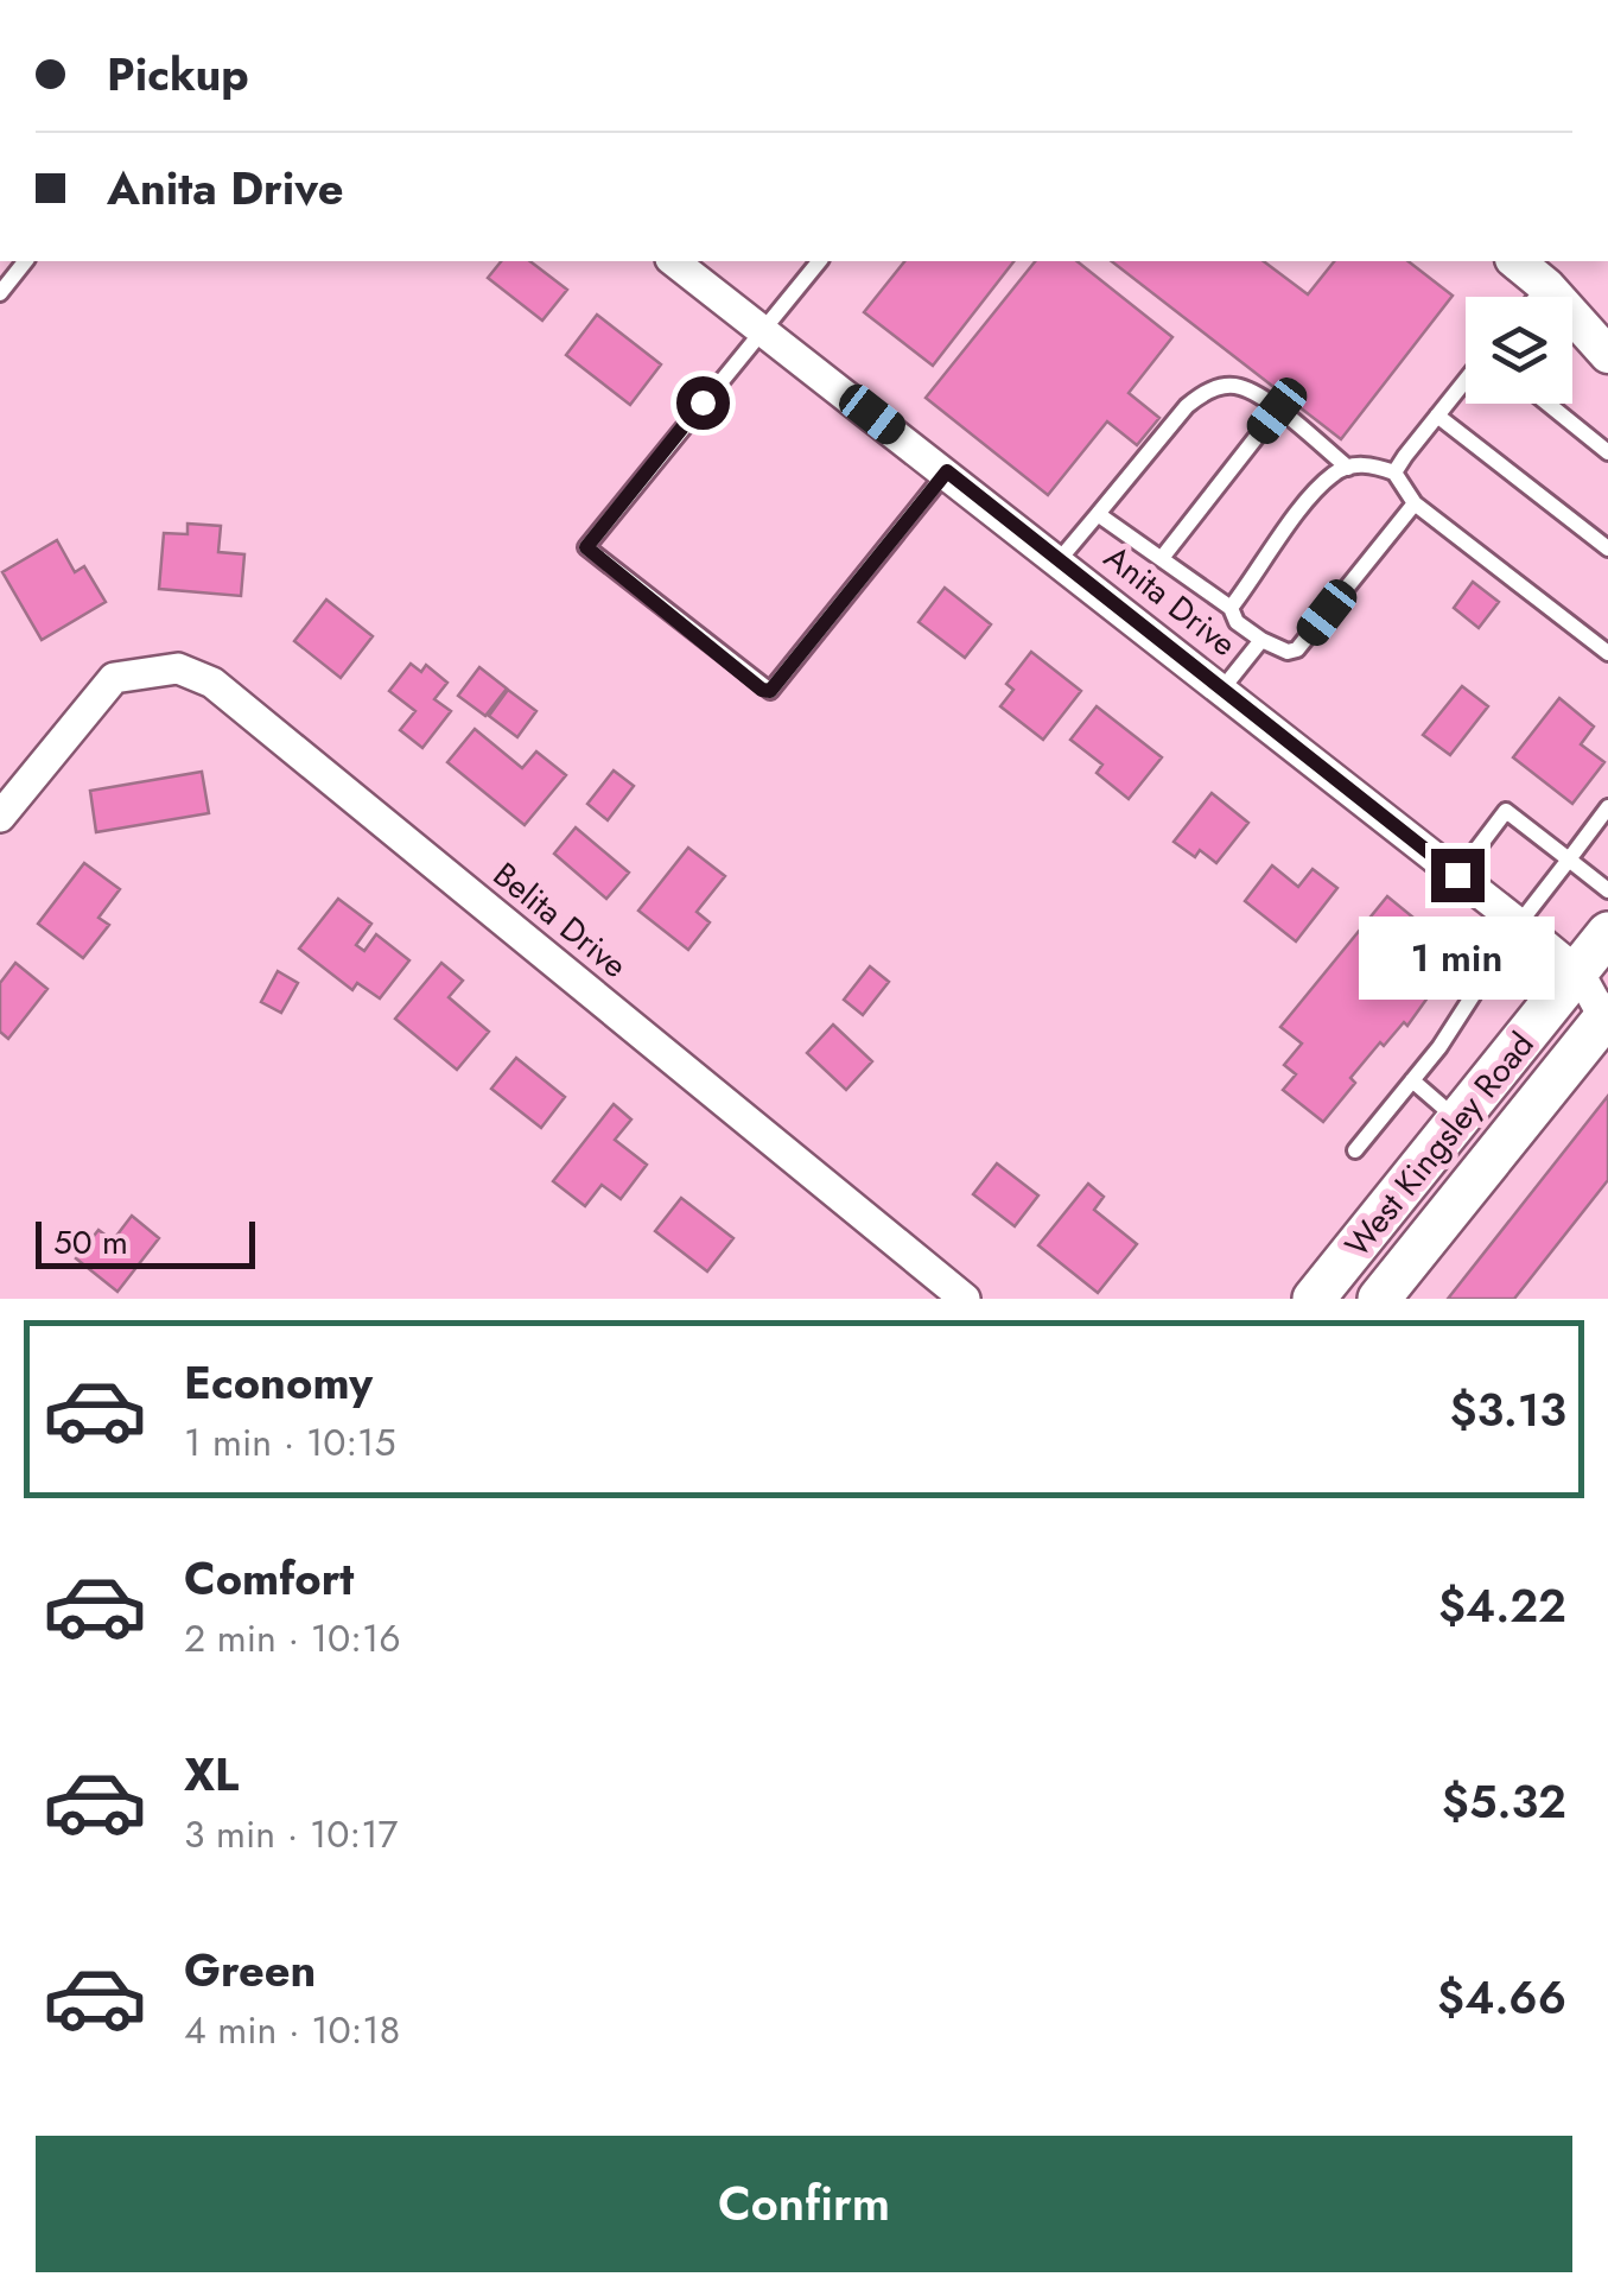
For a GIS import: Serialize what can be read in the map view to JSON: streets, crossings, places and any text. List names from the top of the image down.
{
  "streets": {
    "main road": ["West Kingsley Road"],
    "street": ["Anita Drive", "Belita Drive"]
  },
  "crossings": [
    ["Anita Drive", "West Kingsley Road"]
  ],
  "scale_bar": "50 m",
  "page": {
    "banner": ["Pickup", "Anita Drive"],
    "bubble": "1 min",
    "scale": "50 m",
    "list": [
      {
        "name": "Economy",
        "note": "1 min · 10:15",
        "value": "$3.13"
      },
      {
        "name": "Comfort",
        "note": "2 min · 10:16",
        "value": "$4.22"
      },
      {
        "name": "XL",
        "note": "3 min · 10:17",
        "value": "$5.32"
      },
      {
        "name": "Green",
        "note": "4 min · 10:18",
        "value": "$4.66"
      }
    ],
    "buttons": "Confirm"
  }
}
